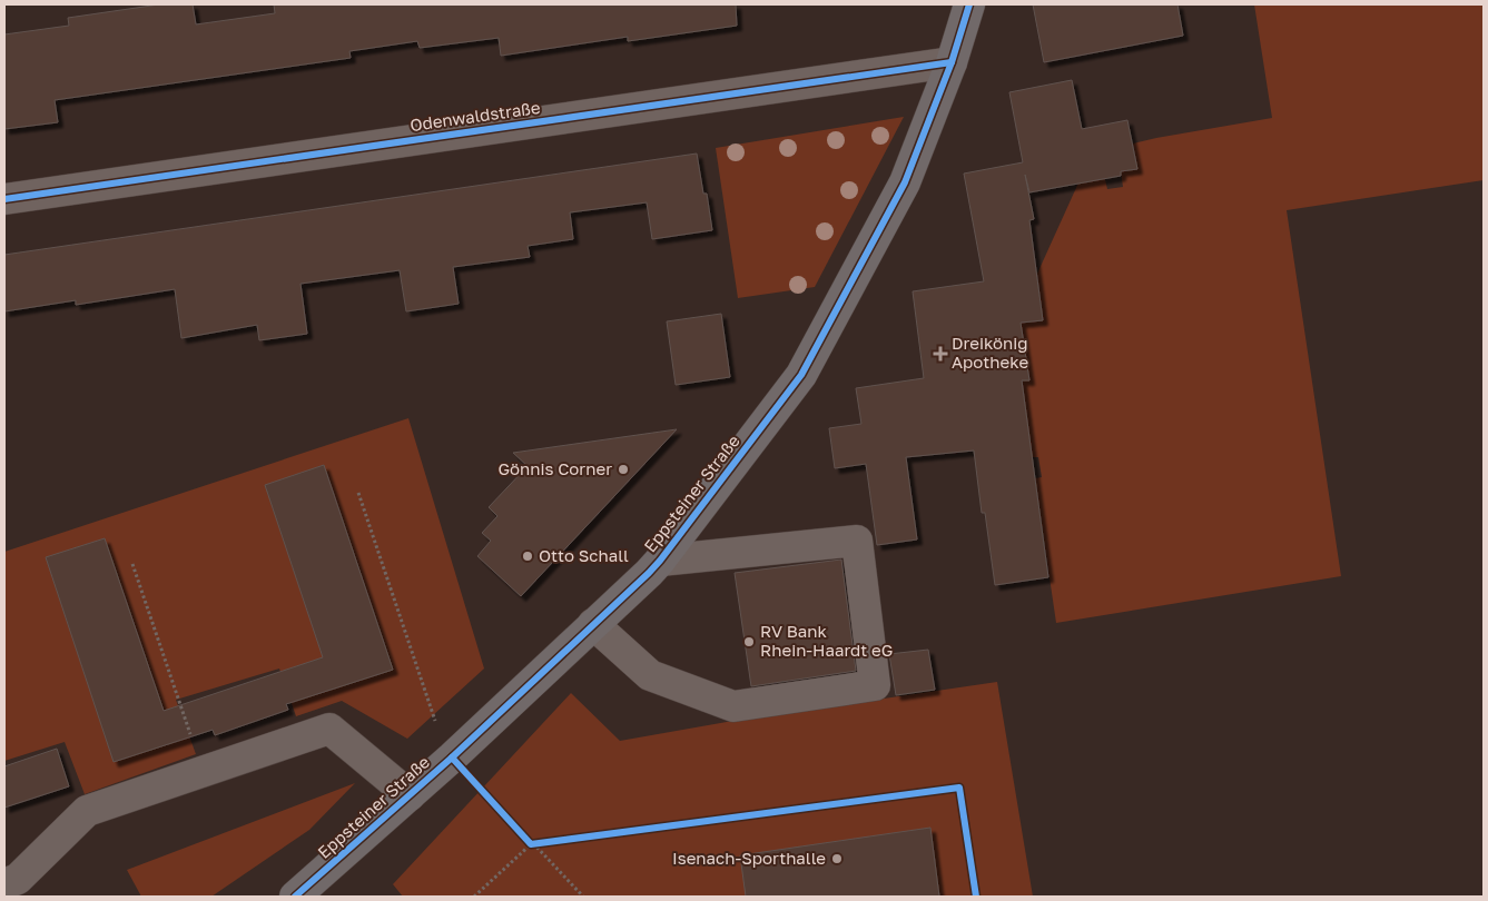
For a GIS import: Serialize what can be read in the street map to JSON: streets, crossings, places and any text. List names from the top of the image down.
{
  "streets": {
    "main road": ["Eppsteiner Straße"],
    "street": ["Odenwaldstraße"]
  },
  "crossings": [
    ["Odenwaldstraße", "Eppsteiner Straße"]
  ],
  "places": {
    "health": ["Dreikönig Apotheke"],
    "other": [
      "Gönnis Corner",
      "Otto Schall",
      "RV Bank Rhein-Haardt eG",
      "Isenach-Sporthalle"
    ]
  }
}
